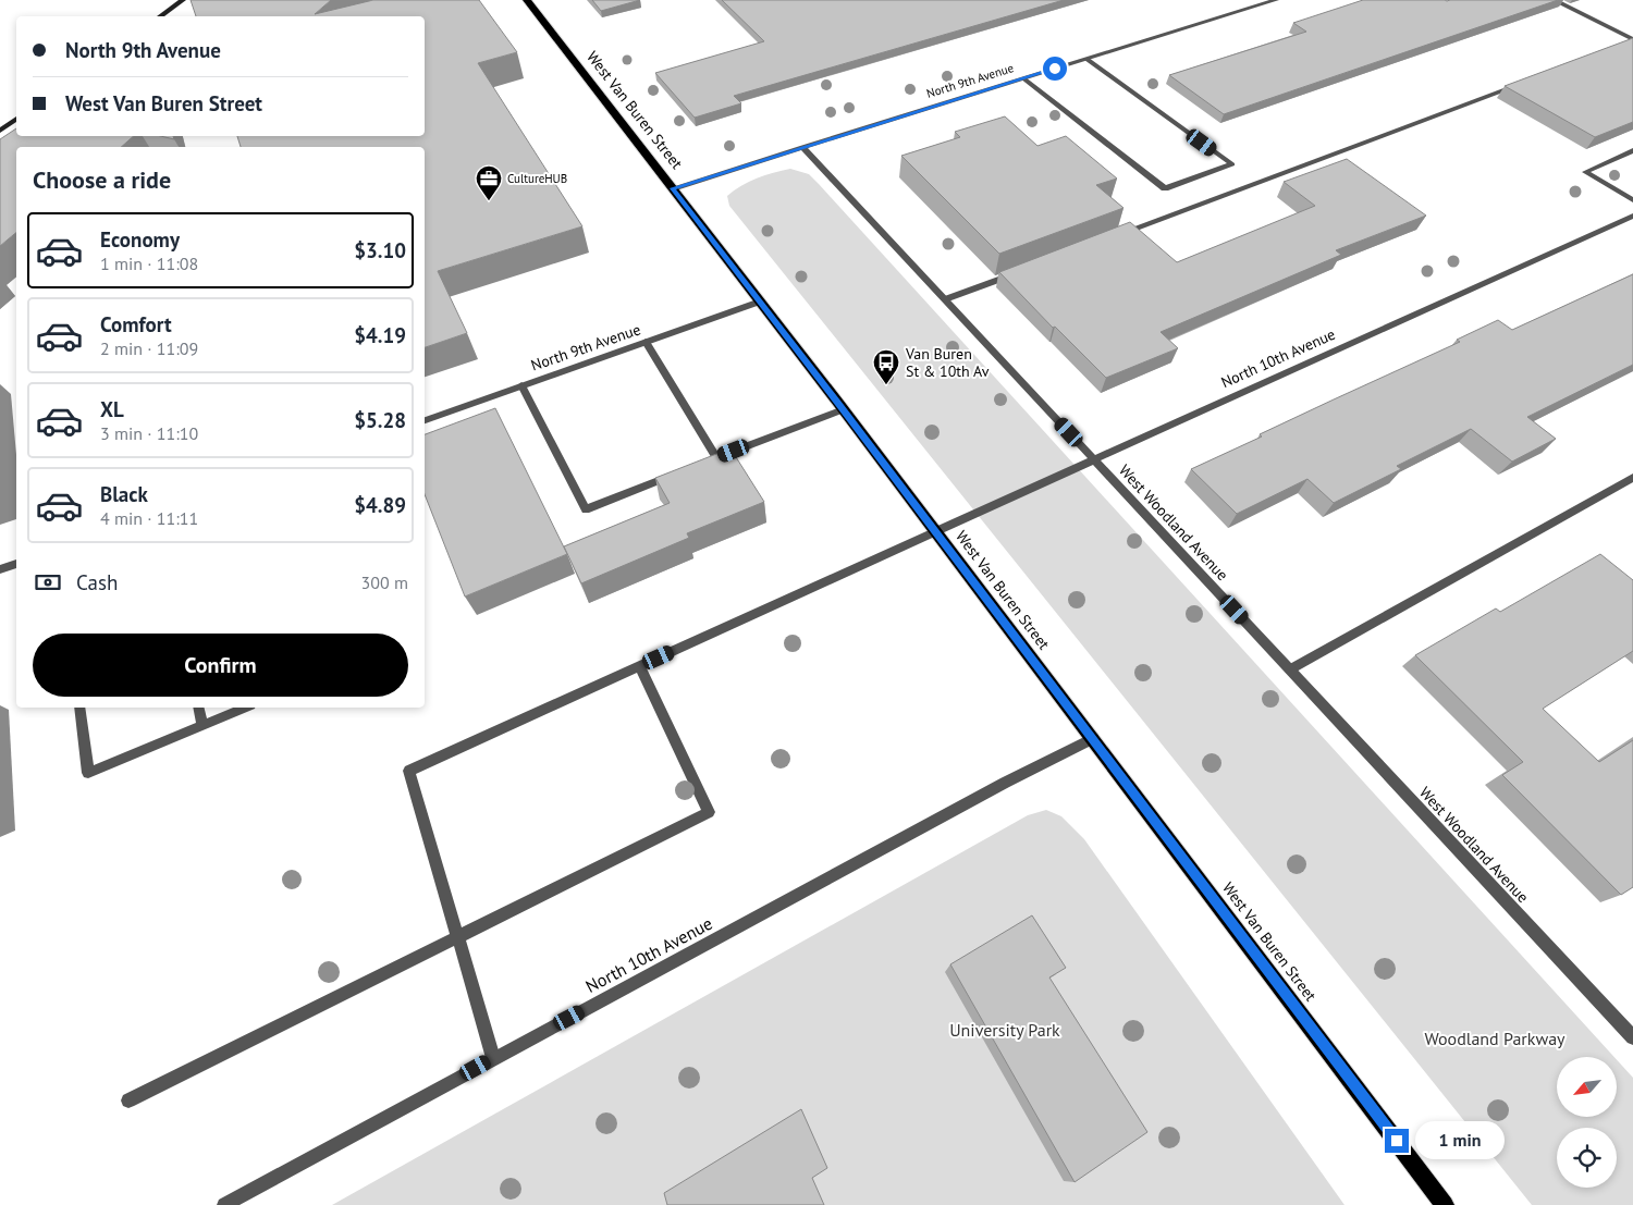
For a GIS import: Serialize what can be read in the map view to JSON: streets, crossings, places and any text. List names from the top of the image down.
{
  "streets": {
    "main road": ["West Van Buren Street"],
    "street": ["North 9th Avenue", "North 10th Avenue", "West Woodland Avenue"]
  },
  "crossings": [
    ["North 9th Avenue", "West Van Buren Street"],
    ["North 9th Avenue", "West Woodland Avenue"],
    ["West Van Buren Street", "North 10th Avenue"],
    ["North 10th Avenue", "West Woodland Avenue"]
  ],
  "parks": ["University Park", "Woodland Parkway"],
  "places": {
    "office": ["CultureHUB"],
    "bus stop": ["Van Buren St & 10th Av"]
  },
  "north": "bottom left",
  "page": {
    "banner": ["North 9th Avenue", "West Van Buren Street"],
    "heading": "Choose a ride",
    "list": [
      {
        "name": "Economy",
        "note": "1 min · 11:08",
        "value": "$3.10"
      },
      {
        "name": "Comfort",
        "note": "2 min · 11:09",
        "value": "$4.19"
      },
      {
        "name": "XL",
        "note": "3 min · 11:10",
        "value": "$5.28"
      },
      {
        "name": "Black",
        "note": "4 min · 11:11",
        "value": "$4.89"
      }
    ],
    "pay": ["Cash", "300 m"],
    "buttons": "Confirm",
    "bubble": "1 min"
  }
}
